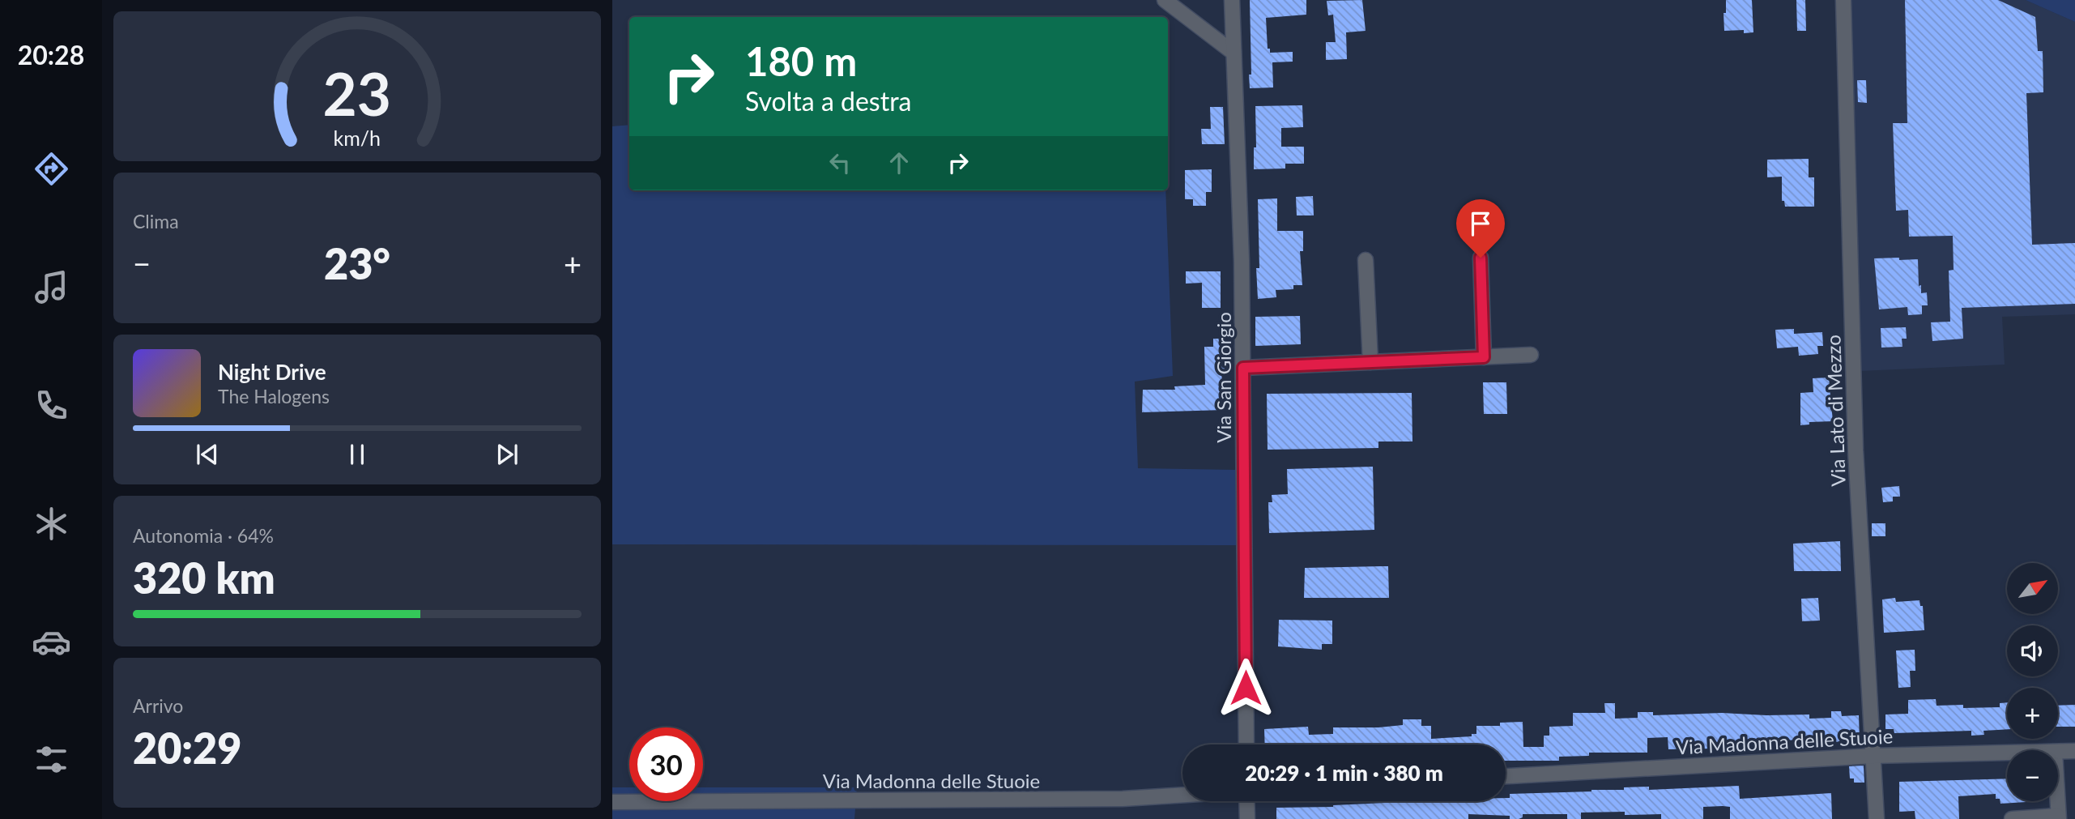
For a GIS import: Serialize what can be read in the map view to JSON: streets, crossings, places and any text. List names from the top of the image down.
{
  "streets": {
    "street": ["Via San Giorgio", "Via Lato di Mezzo", "Via Madonna delle Stuoie"]
  },
  "crossings": [
    ["Via Lato di Mezzo", "Via Madonna delle Stuoie"]
  ],
  "north": "top right",
  "page": {
    "tabs": "20:28",
    "turn": ["180 m", "Svolta a destra"],
    "tile": [
      "Clima",
      ["Autonomia · 64%", "320 km"],
      ["Arrivo", "20:29"]
    ],
    "heat": ["−", "23°", "+"],
    "song": ["Night Drive", "The Halogens"],
    "map_buttons": ["+", "−"],
    "limit": "30",
    "trip": "20:29 · 1 min · 380 m",
    "gauge": ["23", "km/h"]
  }
}
